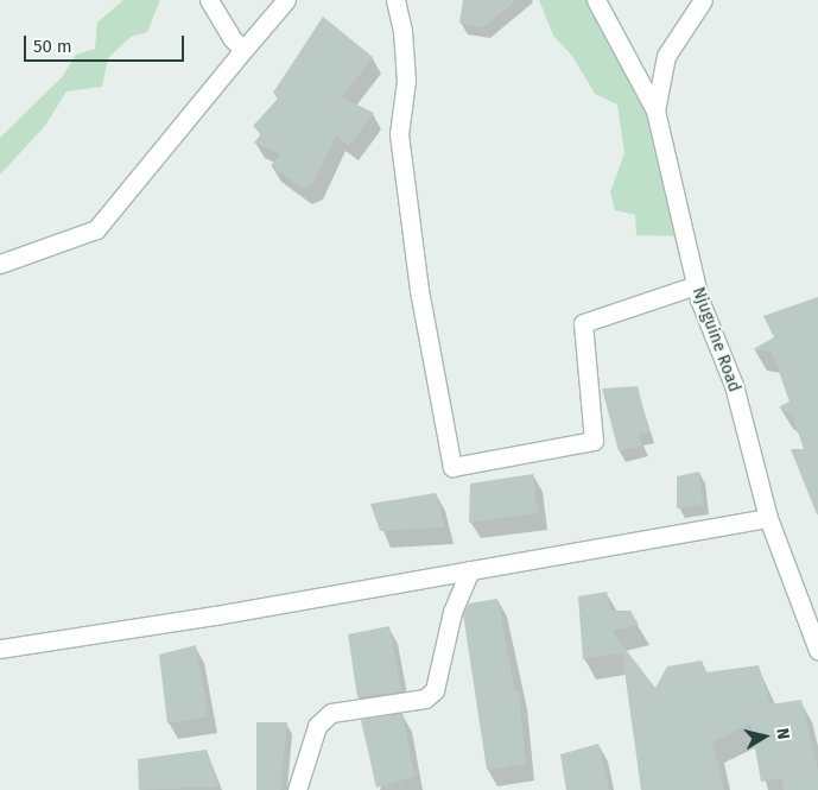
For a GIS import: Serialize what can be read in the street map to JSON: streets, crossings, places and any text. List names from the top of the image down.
{
  "streets": {
    "street": ["Njuguine Road"]
  },
  "scale_bar": "50 m",
  "north": "right"
}
